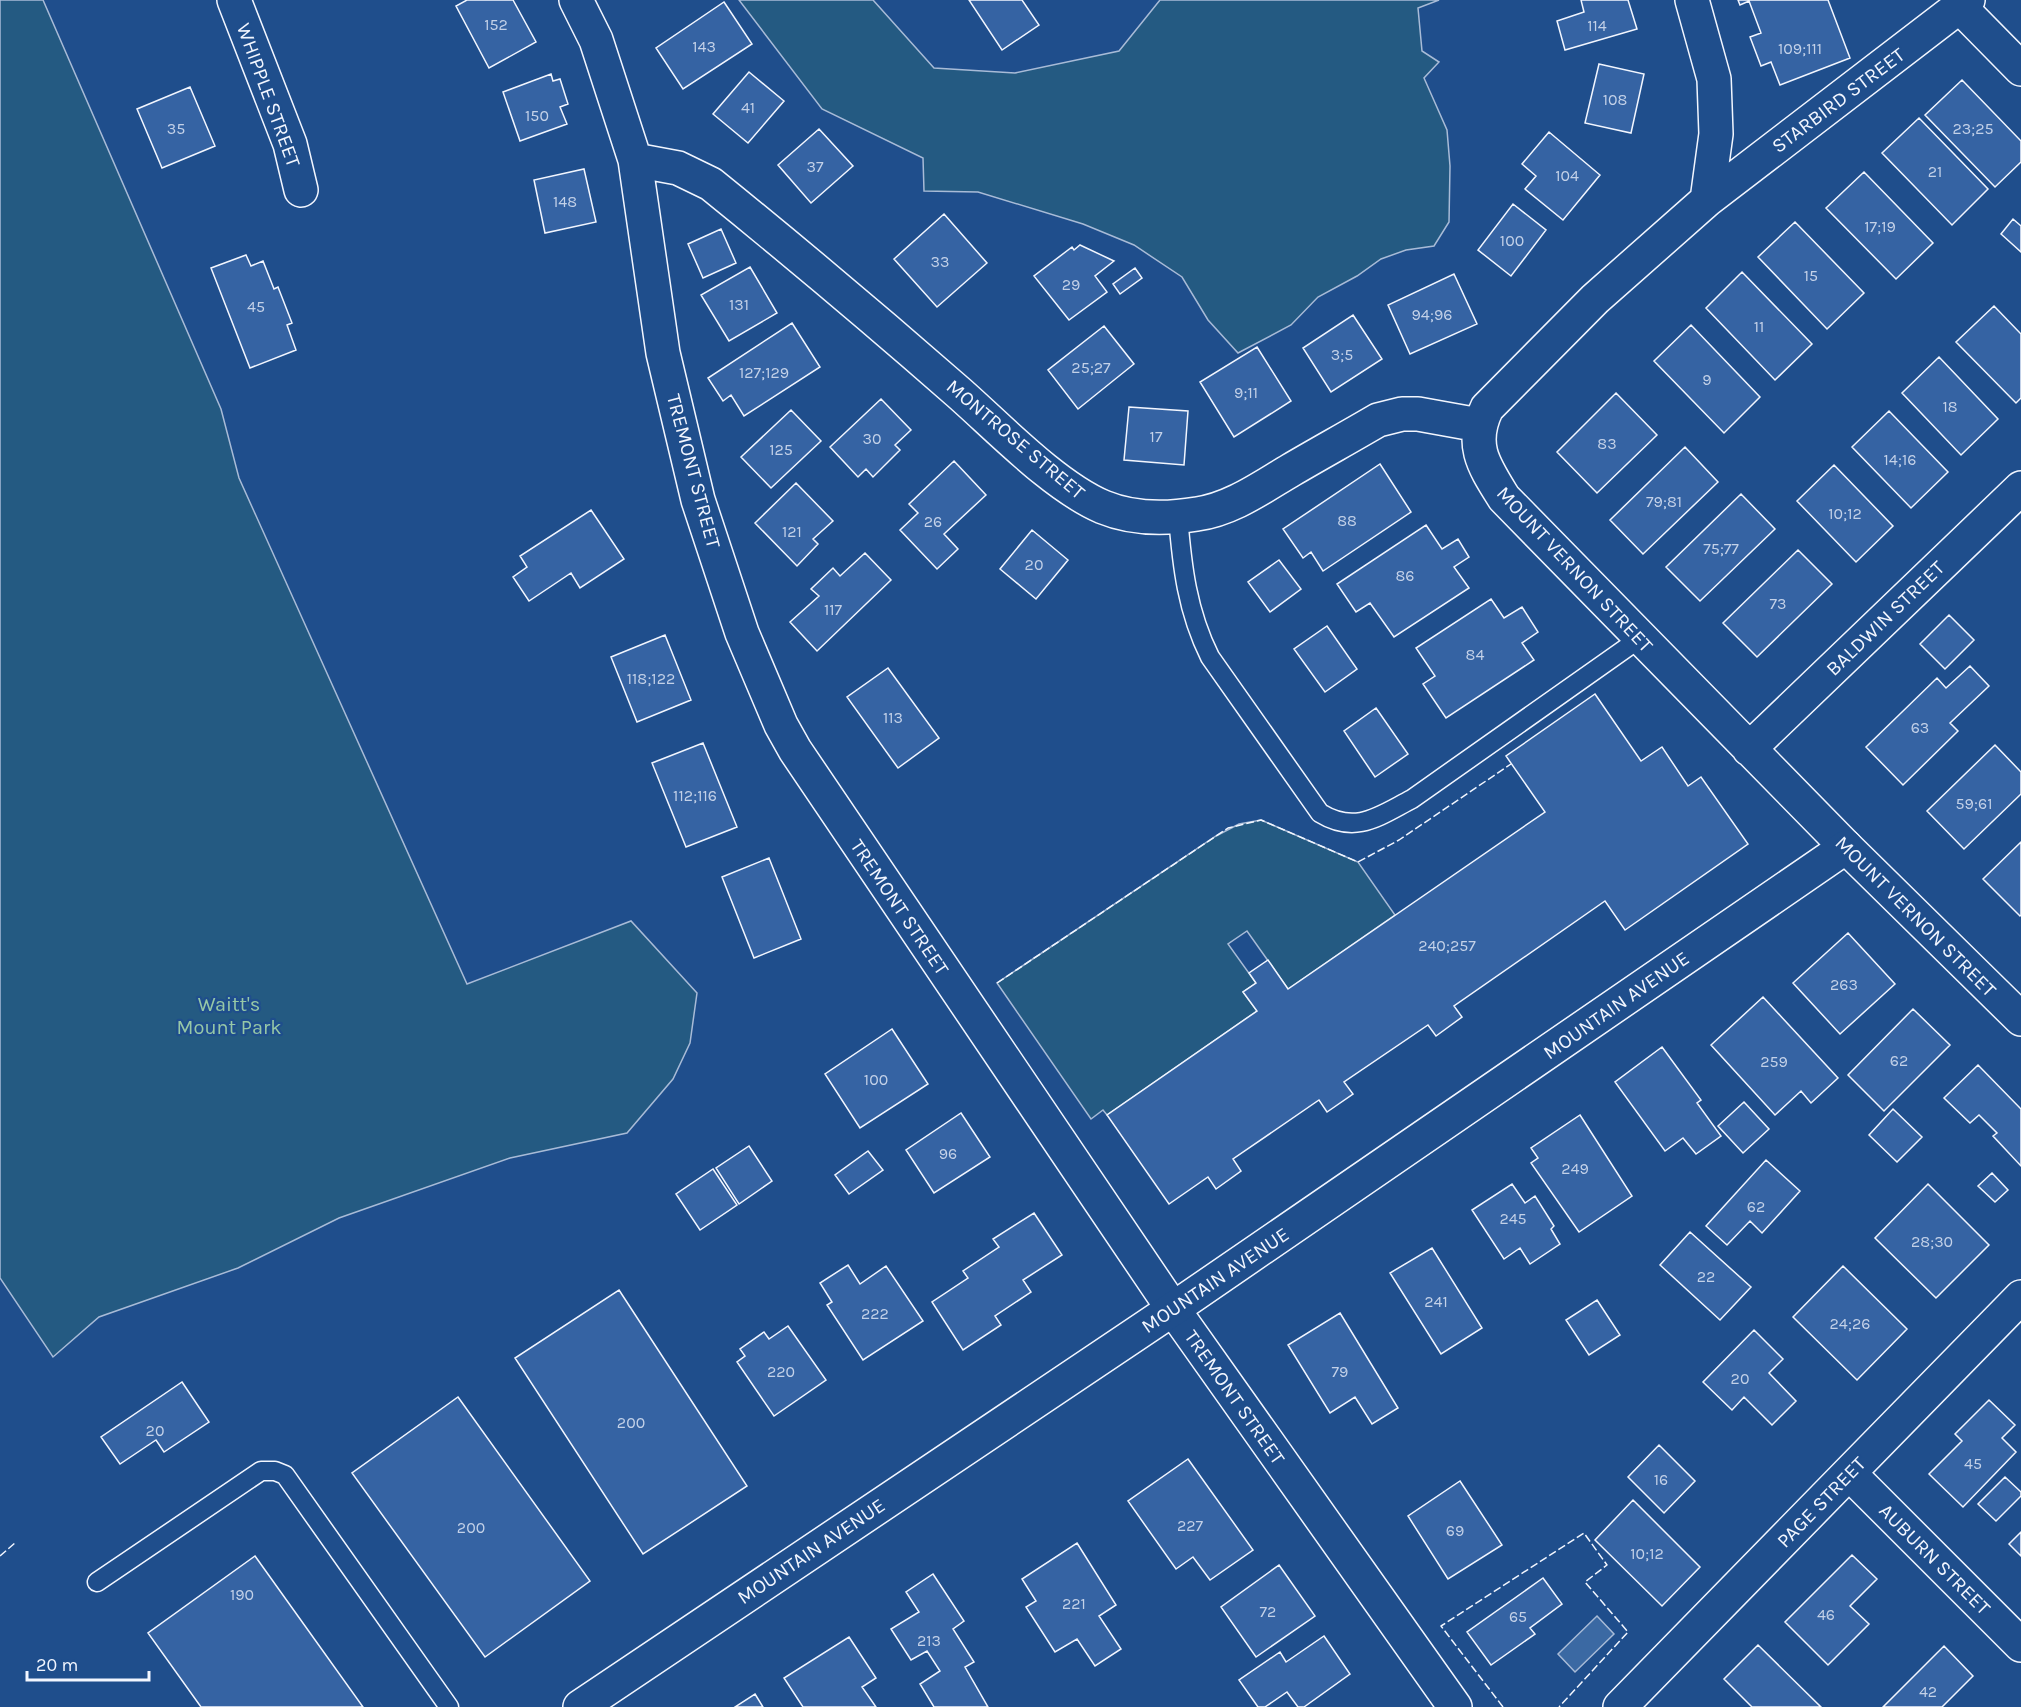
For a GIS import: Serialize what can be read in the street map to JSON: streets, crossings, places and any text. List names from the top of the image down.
{
  "streets": {
    "street": [
      "WHIPPLE STREET",
      "STARBIRD STREET",
      "MONTROSE STREET",
      "TREMONT STREET",
      "MOUNT VERNON STREET",
      "BALDWIN STREET",
      "MOUNTAIN AVENUE",
      "PAGE STREET",
      "AUBURN STREET"
    ]
  },
  "crossings": [
    ["MONTROSE STREET", "TREMONT STREET"],
    ["MONTROSE STREET", "MOUNT VERNON STREET"],
    ["TREMONT STREET", "MOUNTAIN AVENUE"],
    ["MOUNT VERNON STREET", "BALDWIN STREET"],
    ["MOUNT VERNON STREET", "MOUNTAIN AVENUE"],
    ["PAGE STREET", "AUBURN STREET"]
  ],
  "parks": ["Waitt's Mount Park"],
  "house_numbers": [
    "152",
    "114",
    "143",
    "109;111",
    "108",
    "41",
    "150",
    "35",
    "23;25",
    "37",
    "21",
    "104",
    "148",
    "17;19",
    "100",
    "33",
    "15",
    "29",
    "131",
    "45",
    "94;96",
    "11",
    "3;5",
    "25;27",
    "127;129",
    "9",
    "9;11",
    "18",
    "17",
    "30",
    "83",
    "125",
    "14;16",
    "79;81",
    "10;12",
    "88",
    "26",
    "121",
    "75;77",
    "20",
    "86",
    "73",
    "117",
    "84",
    "118;122",
    "113",
    "63",
    "112;116",
    "59;61",
    "240;257",
    "263",
    "62",
    "259",
    "100",
    "96",
    "249",
    "62",
    "245",
    "28;30",
    "22",
    "241",
    "222",
    "24;26",
    "220",
    "79",
    "20",
    "200",
    "20",
    "45",
    "16",
    "227",
    "200",
    "69",
    "10;12",
    "190",
    "221",
    "72",
    "46",
    "65",
    "213",
    "42"
  ],
  "scale_bar": "20 m"
}
